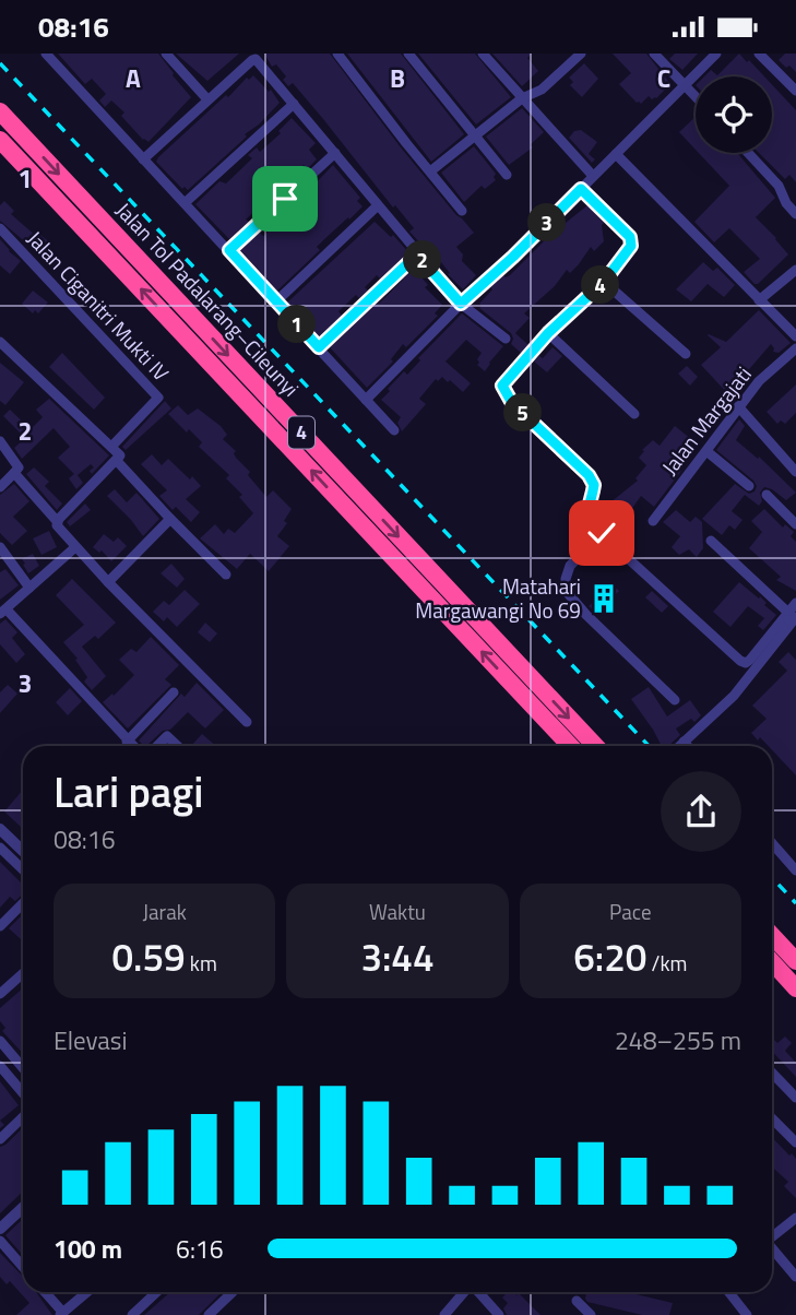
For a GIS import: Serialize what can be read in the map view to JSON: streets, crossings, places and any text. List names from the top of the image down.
{
  "streets": {
    "highway": ["Jalan Tol Padalarang–Cileunyi", "4"],
    "street": ["Jalan Ciganitri Mukti IV", "Jalan Margajati"]
  },
  "places": {
    "building": ["Matahari Margawangi No 69"]
  },
  "page": {
    "status": "08:16",
    "pins": [
      "3",
      "2",
      "4",
      "1",
      "5"
    ],
    "heading": ["Lari pagi", "08:16"],
    "stats": [
      ["Jarak", "0.59 km"],
      ["Waktu", "3:44"],
      ["Pace", "6:20 /km"]
    ],
    "chart": ["Elevasi", "248–255 m"],
    "list": [
      {
        "name": "100 m",
        "note": "6:16"
      }
    ]
  },
  "grid": {
    "columns": ["A", "B", "C"],
    "rows": ["1", "2", "3"]
  }
}
